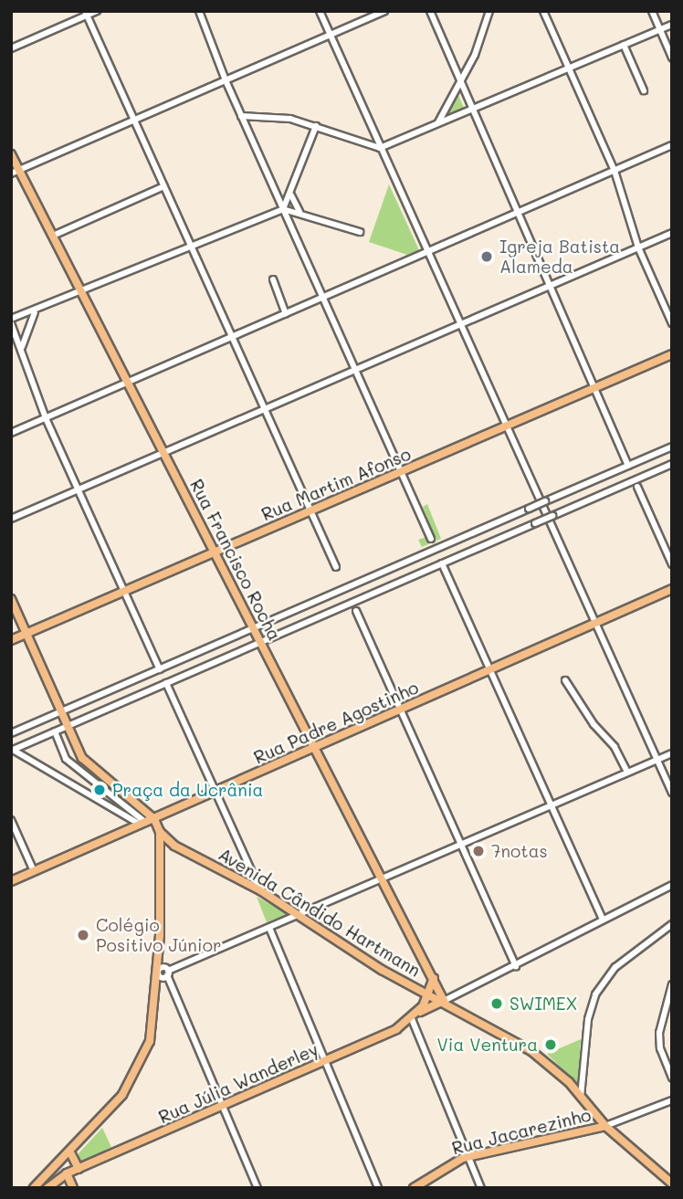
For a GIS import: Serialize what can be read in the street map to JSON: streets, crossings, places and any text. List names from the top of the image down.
{
  "streets": {
    "main road": [
      "Rua Martim Afonso",
      "Rua Francisco Rocha",
      "Rua Padre Agostinho",
      "Avenida Cândido Hartmann",
      "Rua Júlia Wanderley",
      "Rua Jacarezinho"
    ]
  },
  "crossings": [
    ["Rua Martim Afonso", "Rua Francisco Rocha"],
    ["Rua Francisco Rocha", "Rua Padre Agostinho"],
    ["Rua Francisco Rocha", "Avenida Cândido Hartmann"],
    ["Rua Francisco Rocha", "Rua Júlia Wanderley"],
    ["Avenida Cândido Hartmann", "Rua Júlia Wanderley"],
    ["Avenida Cândido Hartmann", "Rua Jacarezinho"]
  ],
  "places": [
    "Igreja Batista Alameda",
    "Praça da Ucrânia",
    "7notas",
    "Colégio Positivo Júnior",
    "SWIMEX",
    "Via Ventura"
  ]
}
